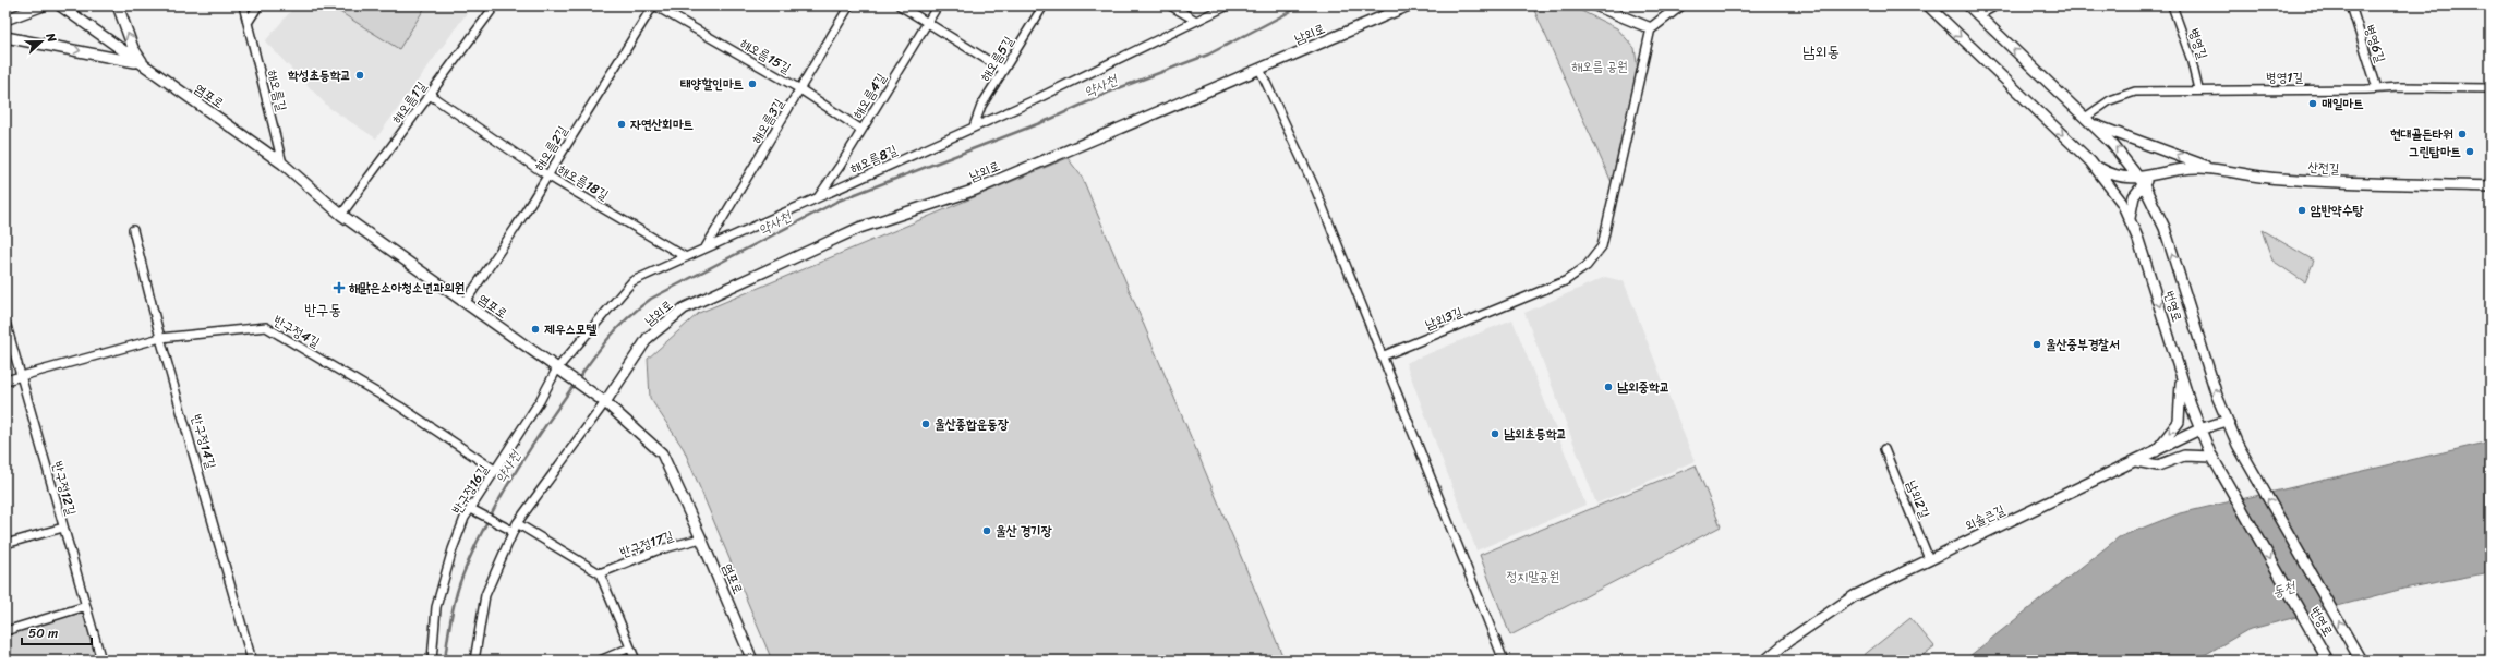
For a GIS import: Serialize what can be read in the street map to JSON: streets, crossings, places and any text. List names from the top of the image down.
{
  "streets": {
    "main road": [
      "남외로",
      "염포로",
      "산전길",
      "번영로",
      "외솔큰길"
    ],
    "street": [
      "병영길",
      "병영6길",
      "해오름15길",
      "해오름5길",
      "병영1길",
      "해오름길",
      "해오름4길",
      "해오름1길",
      "해오름3길",
      "해오름2길",
      "해오름8길",
      "해오름18길",
      "남외3길",
      "반구정4길",
      "반구정14길",
      "반구정12길",
      "반구정16길",
      "남외2길",
      "반구정17길"
    ]
  },
  "crossings": [
    ["남외로", "염포로"],
    ["병영길", "병영1길"],
    ["병영6길", "병영1길"],
    ["해오름15길", "해오름4길"],
    ["해오름15길", "해오름3길"],
    ["해오름15길", "해오름2길"],
    ["해오름5길", "해오름8길"],
    ["병영1길", "번영로"],
    ["해오름길", "염포로"],
    ["염포로", "해오름1길"],
    ["염포로", "해오름2길"],
    ["염포로", "해오름8길"],
    ["염포로", "반구정16길"],
    ["염포로", "반구정17길"],
    ["해오름4길", "해오름8길"],
    ["해오름1길", "해오름18길"],
    ["해오름3길", "해오름8길"],
    ["해오름2길", "해오름18길"],
    ["해오름8길", "해오름18길"],
    ["해오름8길", "반구정16길"],
    ["산전길", "번영로"],
    ["번영로", "외솔큰길"],
    ["반구정4길", "반구정14길"],
    ["반구정4길", "반구정12길"],
    ["반구정4길", "반구정16길"],
    ["남외2길", "외솔큰길"]
  ],
  "districts": ["남외동", "반구동"],
  "water": ["약사천", "동천"],
  "parks": ["해오름 공원", "정지말공원"],
  "places": {
    "other": [
      "학성초등학교",
      "태양할인마트",
      "매일마트",
      "자연산회마트",
      "현대골든타워",
      "그린탑마트",
      "암반약수탕",
      "제우스모텔",
      "울산중부경찰서",
      "남외중학교",
      "울산종합운동장",
      "남외초등학교",
      "울산 경기장"
    ],
    "health": ["해맑은소아청소년과의원"]
  },
  "scale_bar": "50 m",
  "north": "right"
}
